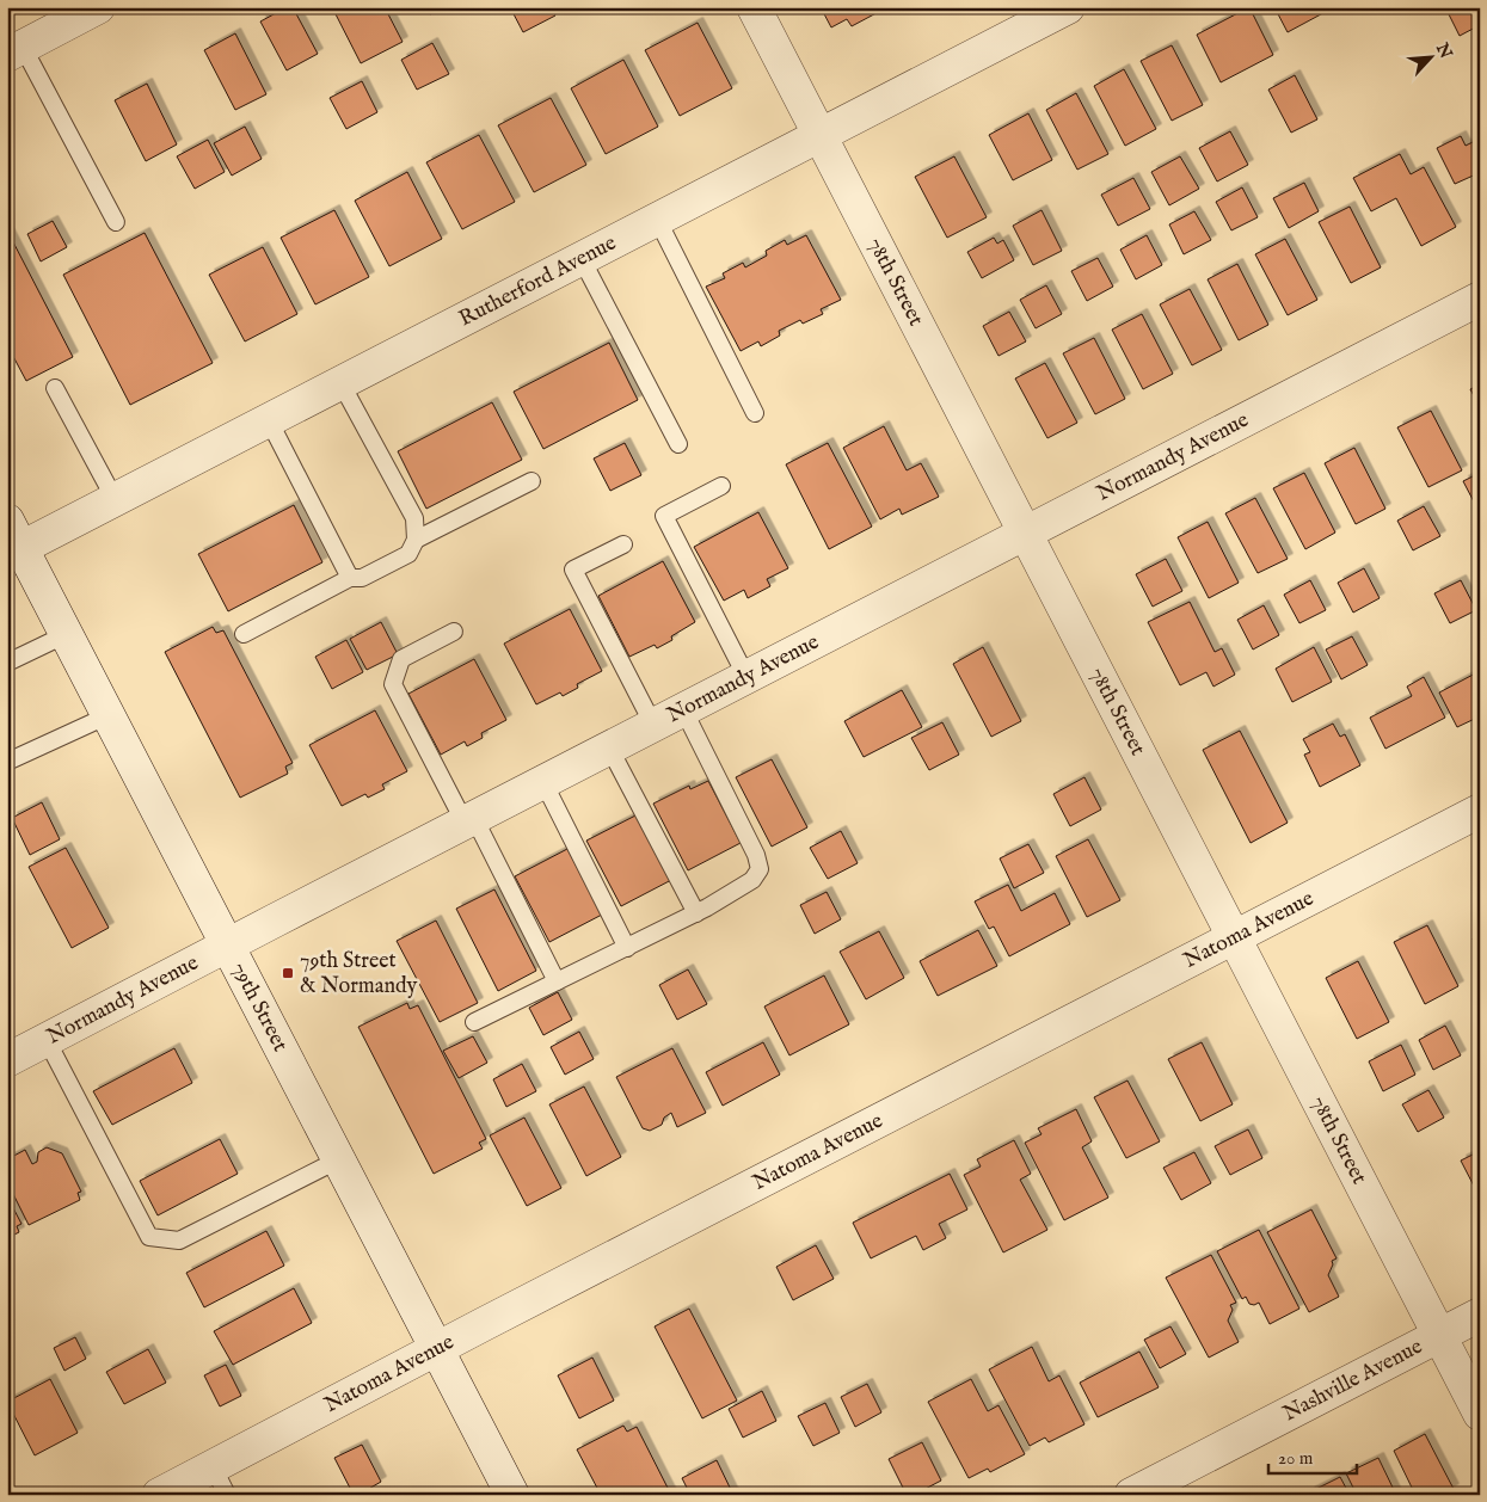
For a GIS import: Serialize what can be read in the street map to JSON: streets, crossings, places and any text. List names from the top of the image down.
{
  "streets": {
    "street": [
      "Rutherford Avenue",
      "78th Street",
      "Normandy Avenue",
      "Natoma Avenue",
      "79th Street",
      "Nashville Avenue"
    ]
  },
  "crossings": [
    ["Rutherford Avenue", "78th Street"],
    ["Rutherford Avenue", "79th Street"],
    ["78th Street", "Normandy Avenue"],
    ["78th Street", "Natoma Avenue"],
    ["78th Street", "Nashville Avenue"],
    ["Normandy Avenue", "79th Street"],
    ["Natoma Avenue", "79th Street"]
  ],
  "places": {
    "transit": ["79th Street & Normandy"]
  },
  "scale_bar": "20 m",
  "north": "top right"
}
